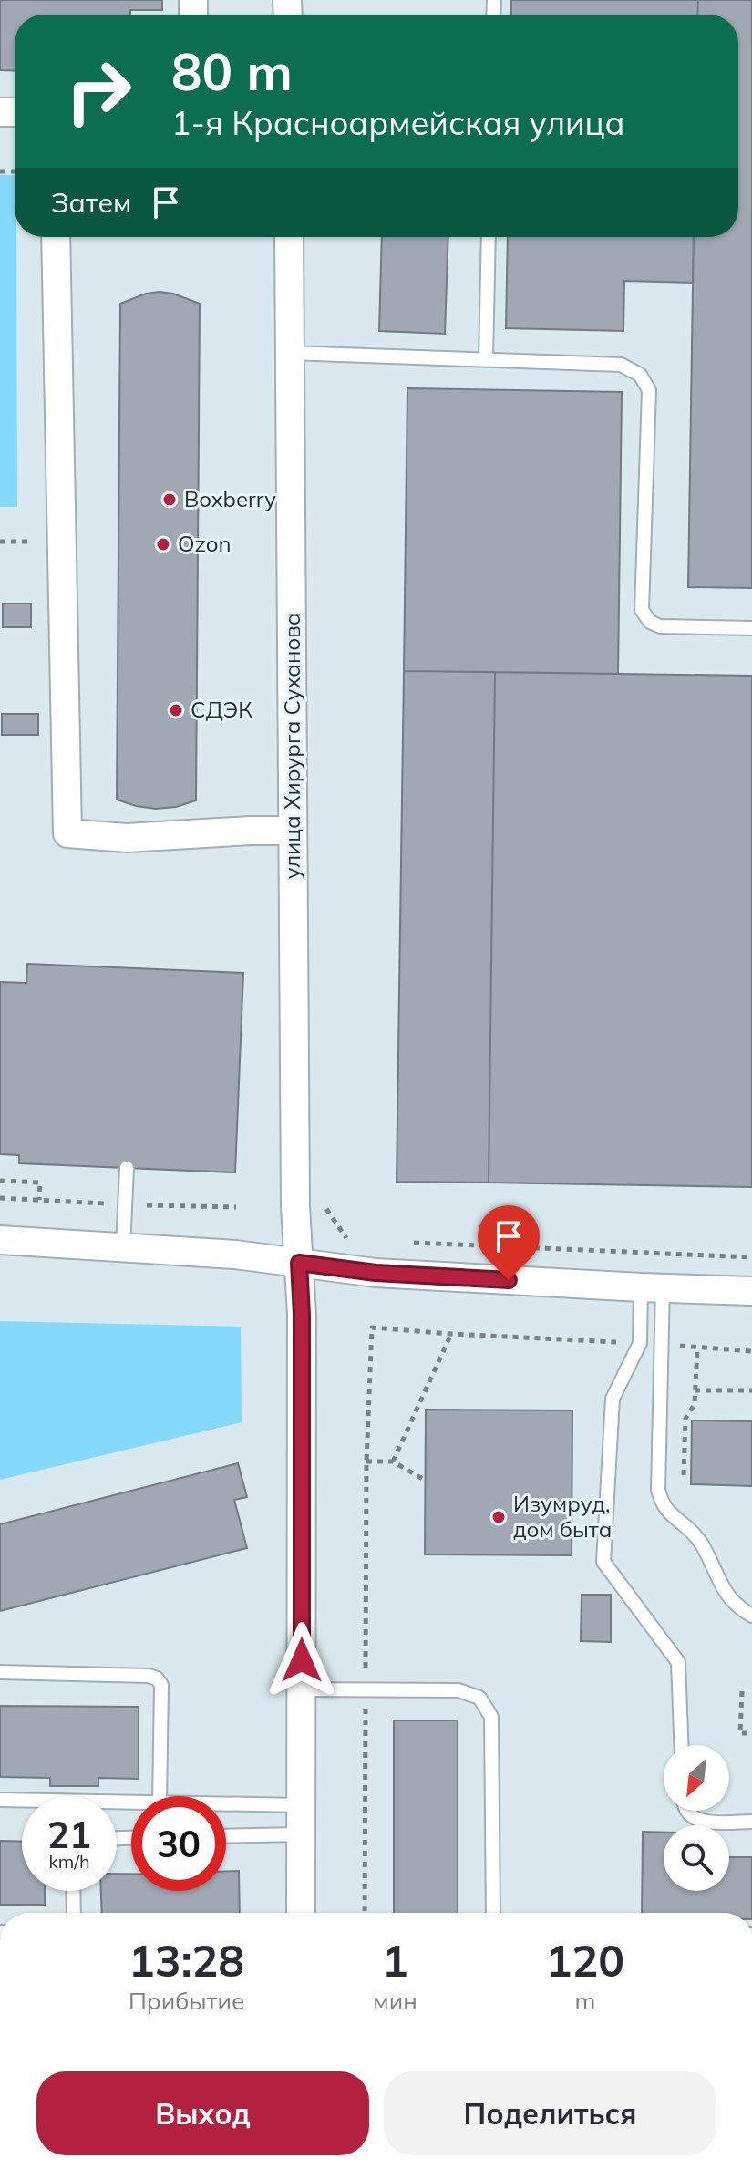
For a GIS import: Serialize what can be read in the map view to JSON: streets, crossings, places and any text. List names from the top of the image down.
{
  "streets": {
    "street": ["улица Хирурга Суханова"]
  },
  "places": [
    "Boxberry",
    "Ozon",
    "СДЭК",
    "Изумруд, дом быта"
  ],
  "north": "bottom left",
  "page": {
    "turn": ["80 m", "1-я Красноармейская улица"],
    "then": "Затем",
    "speed": "21 km/h",
    "limit": "30",
    "eta": [
      "13:28",
      "Прибытие",
      "1",
      "мин",
      "120",
      "m"
    ],
    "buttons": ["Выход", "Поделиться"]
  }
}
